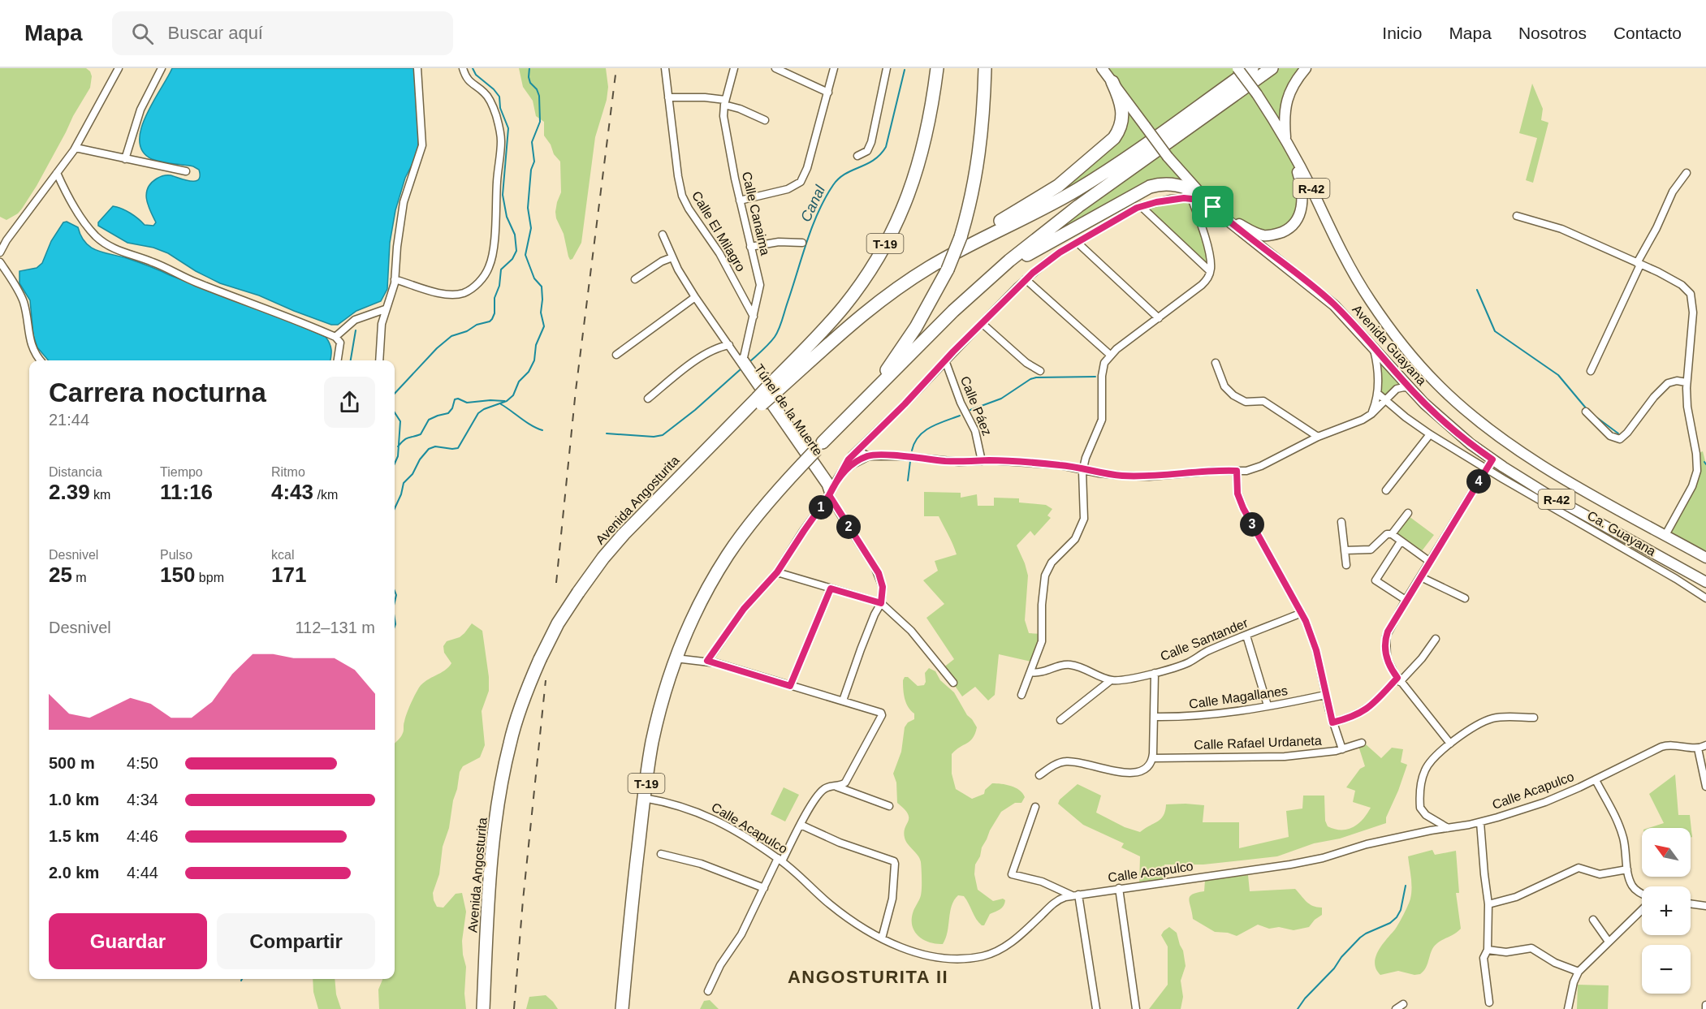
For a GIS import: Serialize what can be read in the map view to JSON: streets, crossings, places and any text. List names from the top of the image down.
{
  "streets": {
    "highway": ["T-19", "Avenida Angosturita"],
    "main road": ["R-42", "Avenida Guayana"],
    "street": [
      "Calle Canaima",
      "Calle El Milagro",
      "Calle Páez",
      "Túnel de la Muerte",
      "Ca. Guayana",
      "Calle Santander",
      "Calle Magallanes",
      "Calle Rafael Urdaneta",
      "Calle Acapulco"
    ]
  },
  "crossings": [
    ["Calle Canaima", "Calle El Milagro"],
    ["Calle Canaima", "Túnel de la Muerte"],
    ["T-19", "Avenida Angosturita"],
    ["T-19", "Calle Acapulco"]
  ],
  "districts": ["ANGOSTURITA II"],
  "water": ["Canal"],
  "north": "top left",
  "page": {
    "header": "Mapa",
    "search": "Buscar aquí",
    "nav": [
      "Inicio",
      "Mapa",
      "Nosotros",
      "Contacto"
    ],
    "heading": ["Carrera nocturna", "21:44"],
    "stats": [
      ["Distancia", "2.39 km"],
      ["Tiempo", "11:16"],
      ["Ritmo", "4:43 /km"],
      ["Desnivel", "25 m"],
      ["Pulso", "150 bpm"],
      ["kcal", "171"]
    ],
    "pins": [
      "4",
      "1",
      "3",
      "2"
    ],
    "chart": ["Desnivel", "112–131 m"],
    "list": [
      {
        "name": "500 m",
        "note": "4:50"
      },
      {
        "name": "1.0 km",
        "note": "4:34"
      },
      {
        "name": "1.5 km",
        "note": "4:46"
      },
      {
        "name": "2.0 km",
        "note": "4:44"
      }
    ],
    "map_buttons": ["+", "−"],
    "buttons": ["Guardar", "Compartir"]
  }
}
